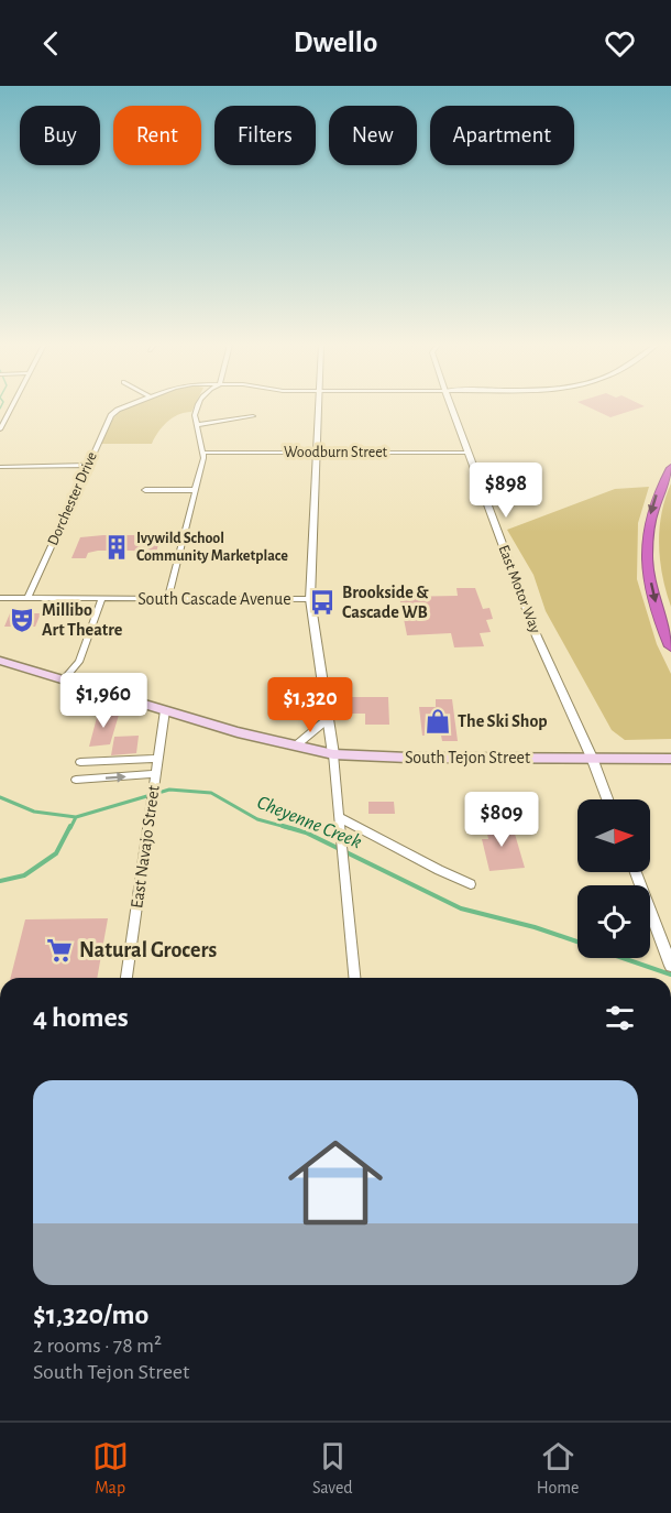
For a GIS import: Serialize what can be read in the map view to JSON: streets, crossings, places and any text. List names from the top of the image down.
{
  "streets": {
    "main road": ["South Tejon Street"],
    "street": [
      "Woodburn Street",
      "Dorchester Drive",
      "East Motor Way",
      "South Cascade Avenue",
      "East Navajo Street"
    ]
  },
  "crossings": [
    ["Woodburn Street", "East Motor Way"],
    ["Dorchester Drive", "South Cascade Avenue"],
    ["East Motor Way", "South Tejon Street"],
    ["South Tejon Street", "East Navajo Street"]
  ],
  "water": ["Cheyenne Creek"],
  "places": {
    "building": ["Ivywild School Community Marketplace"],
    "bus stop": ["Brookside & Cascade WB"],
    "theatre": ["Millibo Art Theatre"],
    "shop": ["The Ski Shop"],
    "supermarket": ["Natural Grocers"]
  },
  "north": "right",
  "page": {
    "header": "Dwello",
    "chip": [
      "Buy",
      "Rent",
      "Filters",
      "New",
      "Apartment"
    ],
    "price": [
      "$898",
      "$1,960",
      "$1,320",
      "$809"
    ],
    "heading": "4 homes",
    "list": [
      {
        "name": "$1,320/mo",
        "note": "2 rooms · 78 m² · South Tejon Street"
      }
    ],
    "tabs": ["Map", "Saved", "Home"]
  }
}
